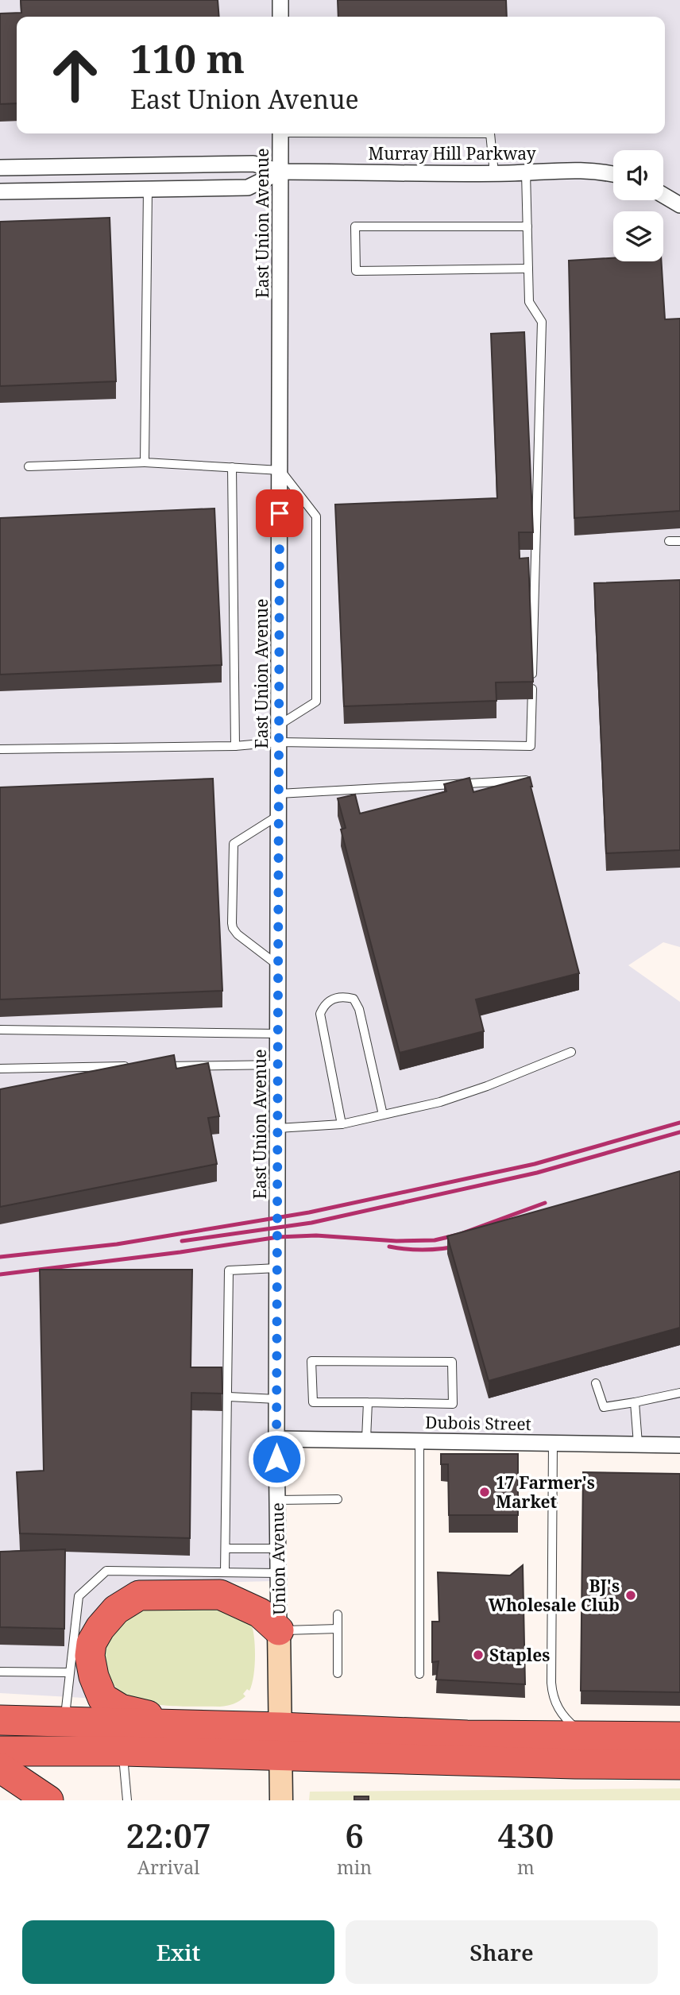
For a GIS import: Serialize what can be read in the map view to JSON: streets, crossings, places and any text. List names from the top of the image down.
{
  "streets": {
    "street": [
      "Murray Hill Parkway",
      "East Union Avenue",
      "Dubois Street",
      "Union Avenue"
    ]
  },
  "crossings": [
    ["Murray Hill Parkway", "East Union Avenue"],
    ["East Union Avenue", "Union Avenue"],
    ["Dubois Street", "Union Avenue"]
  ],
  "places": ["17 Farmer's Market", "BJ's Wholesale Club", "Staples"],
  "page": {
    "turn": ["110 m", "East Union Avenue"],
    "eta": [
      "22:07",
      "Arrival",
      "6",
      "min",
      "430",
      "m"
    ],
    "buttons": ["Exit", "Share"]
  }
}
